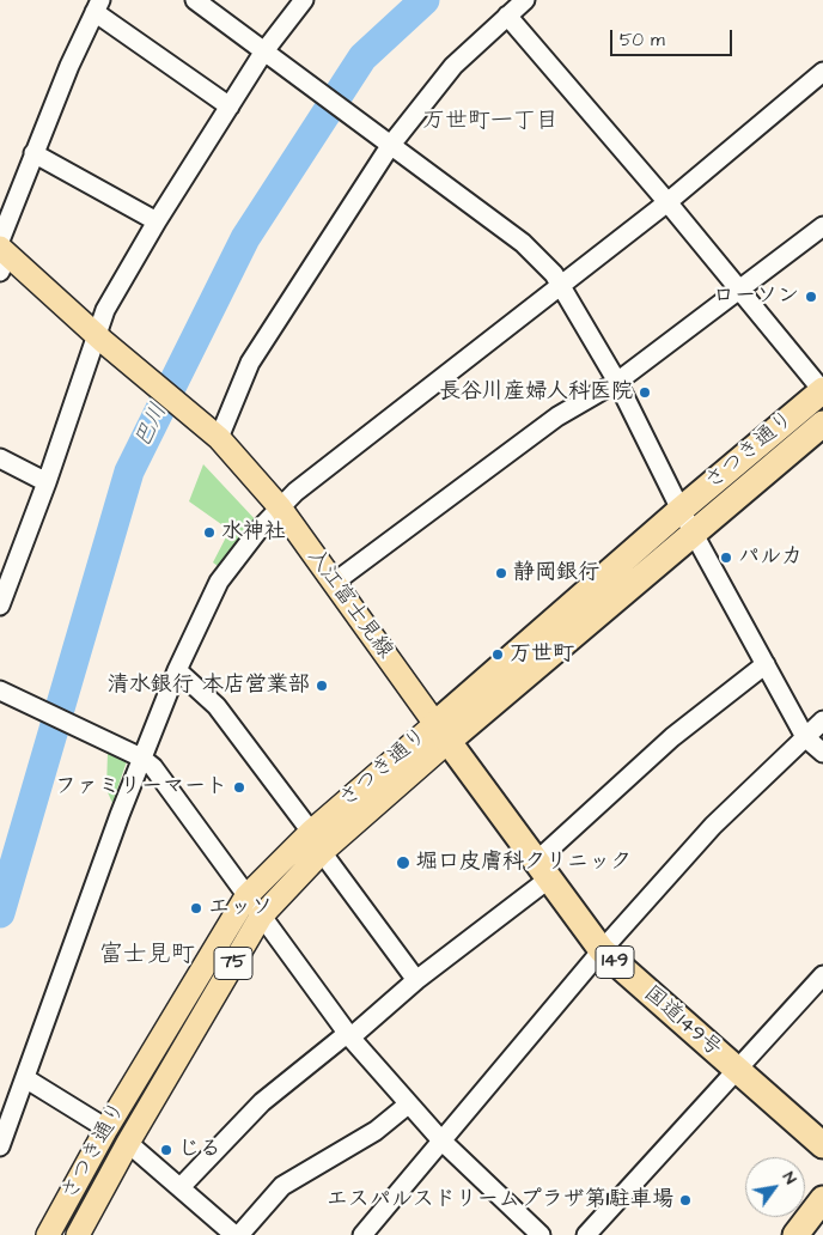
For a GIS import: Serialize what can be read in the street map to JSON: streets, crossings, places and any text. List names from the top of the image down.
{
  "streets": {
    "highway": ["さつき通り", "149", "国道149号"],
    "main road": ["入江富士見線", "75"]
  },
  "crossings": [
    ["さつき通り", "入江富士見線"],
    ["さつき通り", "国道149号"],
    ["入江富士見線", "国道149号"]
  ],
  "districts": ["万世町一丁目", "富士見町"],
  "water": ["巴川"],
  "places": [
    "ローソン",
    "長谷川産婦人科医院",
    "水神社",
    "パルカ",
    "静岡銀行",
    "万世町",
    "清水銀行 本店営業部",
    "ファミリーマート",
    "堀口皮膚科クリニック",
    "エッソ",
    "じる",
    "エスパルスドリームプラザ第1駐車場"
  ],
  "scale_bar": "50 m",
  "north": "top right"
}
